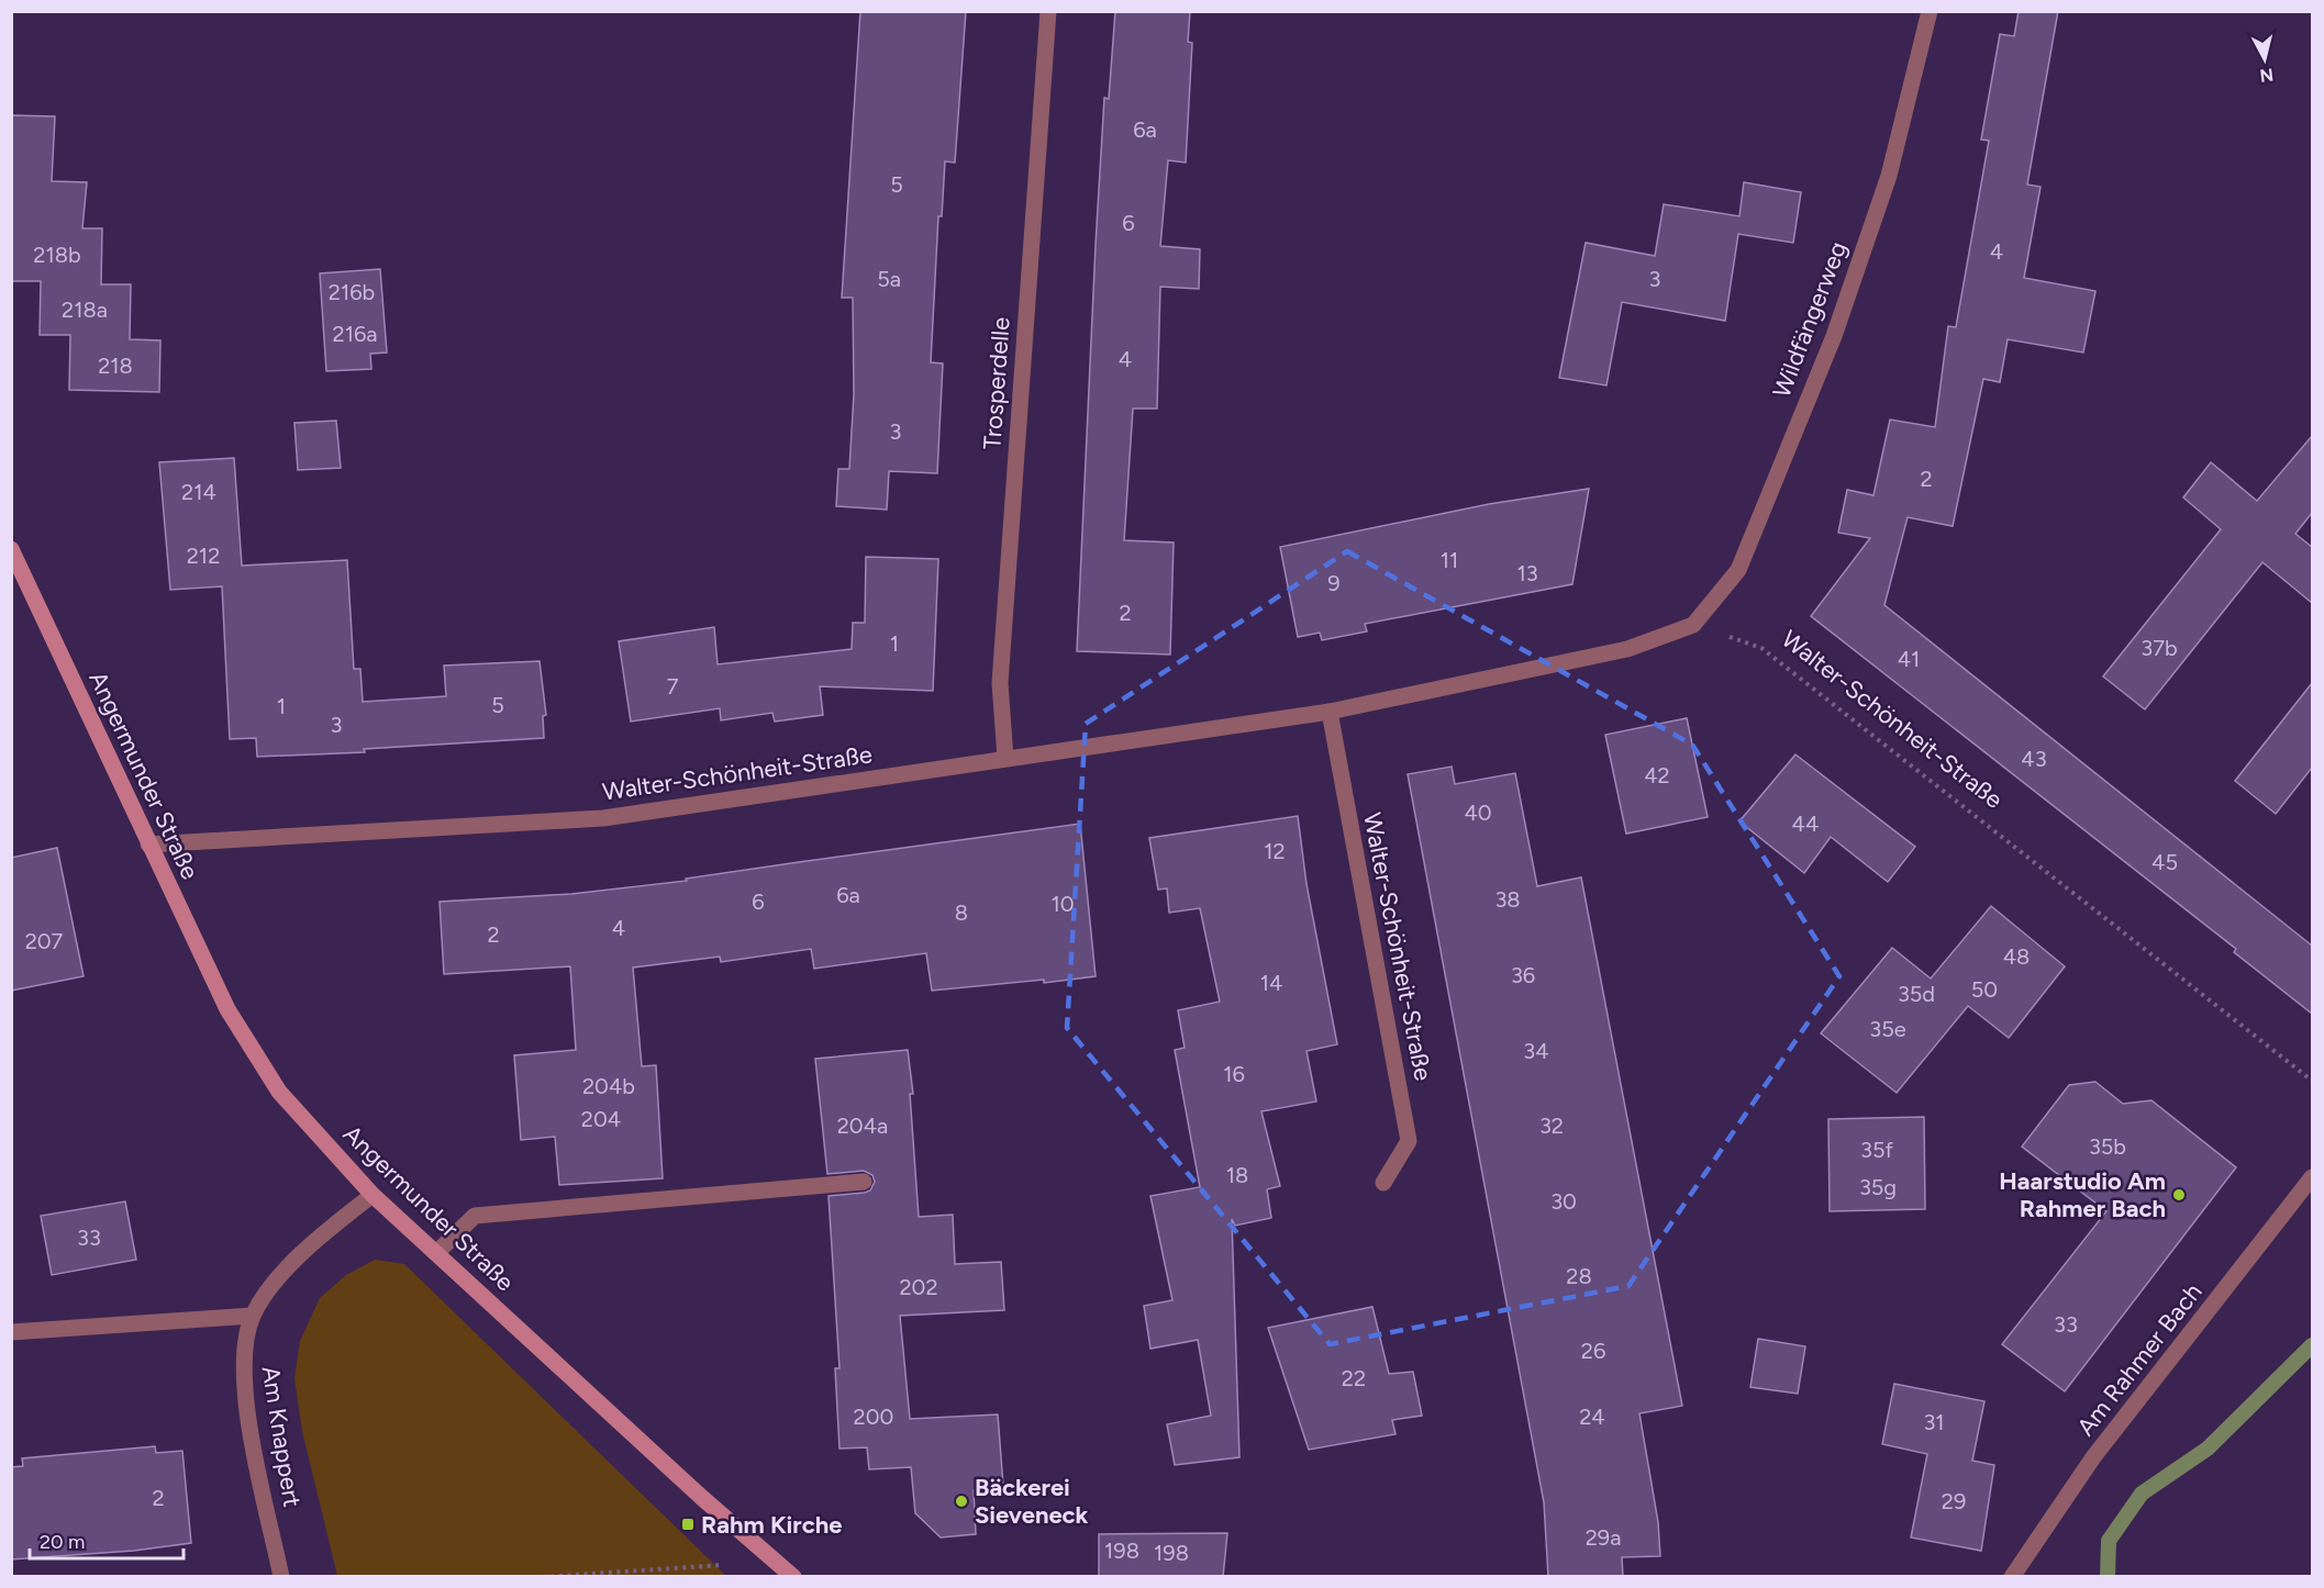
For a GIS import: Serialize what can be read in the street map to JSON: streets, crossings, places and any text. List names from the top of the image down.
{
  "streets": {
    "main road": ["Angermunder Straße"],
    "street": [
      "Wildfängerweg",
      "Trosperdelle",
      "Walter-Schönheit-Straße",
      "Am Rahmer Bach",
      "Am Knappert"
    ]
  },
  "crossings": [
    ["Wildfängerweg", "Walter-Schönheit-Straße"],
    ["Trosperdelle", "Walter-Schönheit-Straße"],
    ["Walter-Schönheit-Straße", "Angermunder Straße"],
    ["Angermunder Straße", "Am Knappert"]
  ],
  "places": {
    "other": ["Haarstudio Am Rahmer Bach", "Bäckerei Sieveneck"],
    "transit": ["Rahm Kirche"]
  },
  "house_numbers": [
    "6a",
    "5",
    "6",
    "4",
    "218b",
    "5a",
    "3",
    "216b",
    "218a",
    "216a",
    "4",
    "218",
    "3",
    "2",
    "214",
    "212",
    "11",
    "13",
    "9",
    "2",
    "1",
    "37b",
    "41",
    "7",
    "5",
    "1",
    "3",
    "43",
    "42",
    "40",
    "44",
    "12",
    "45",
    "6a",
    "38",
    "6",
    "10",
    "8",
    "4",
    "2",
    "207",
    "48",
    "36",
    "14",
    "50",
    "35d",
    "35e",
    "34",
    "16",
    "204b",
    "204",
    "204a",
    "32",
    "35b",
    "35f",
    "18",
    "35g",
    "30",
    "33",
    "28",
    "202",
    "33",
    "26",
    "22",
    "200",
    "24",
    "31",
    "2",
    "29",
    "29a",
    "198",
    "198"
  ],
  "scale_bar": "20 m",
  "north": "bottom"
}
